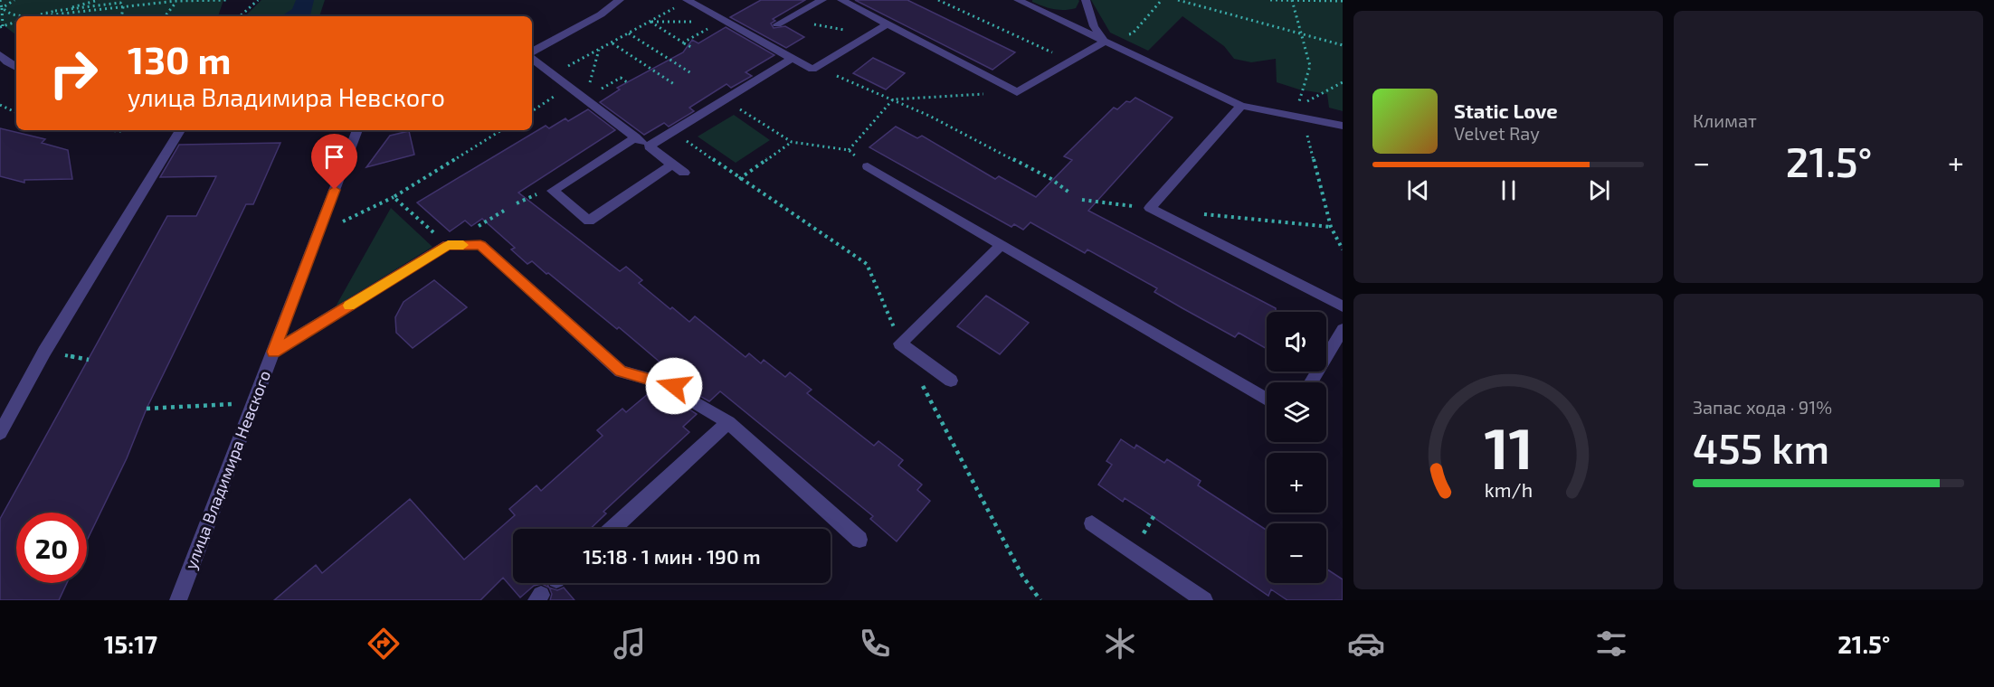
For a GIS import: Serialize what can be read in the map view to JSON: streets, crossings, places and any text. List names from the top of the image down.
{
  "streets": {
    "street": ["улица Владимира Невского"]
  },
  "page": {
    "tile": [
      "Климат",
      ["Запас хода · 91%", "455 km"]
    ],
    "turn": ["130 m", "улица Владимира Невского"],
    "song": ["Static Love", "Velvet Ray"],
    "heat": ["−", "21.5°", "+"],
    "map_buttons": ["+", "−"],
    "limit": "20",
    "trip": "15:18 · 1 мин · 190 m",
    "tabs": ["15:17", "21.5°"],
    "gauge": ["11", "km/h"]
  }
}
